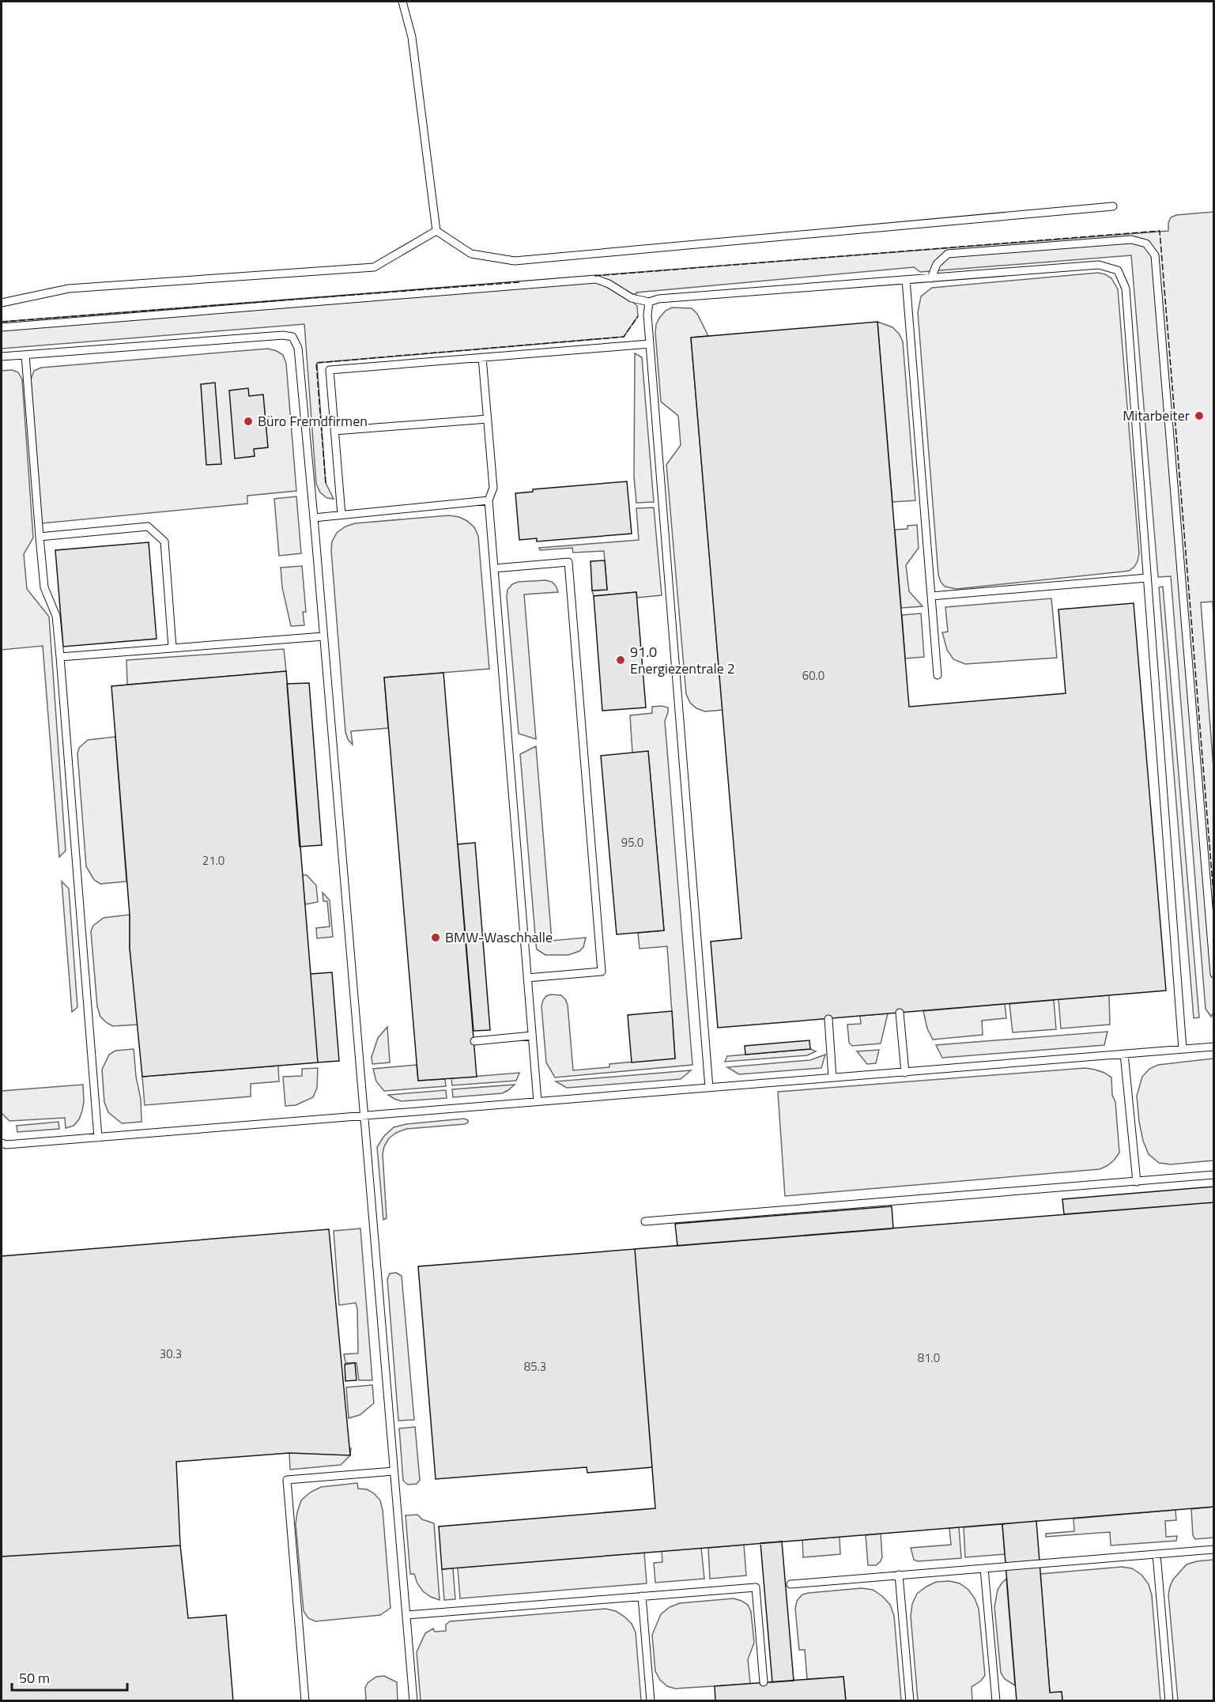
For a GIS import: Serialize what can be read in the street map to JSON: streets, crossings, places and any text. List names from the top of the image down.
{
  "places": [
    "Mitarbeiter",
    "Büro Fremdfirmen",
    "91.0 Energiezentrale 2",
    "BMW-Waschhalle"
  ],
  "house_numbers": [
    "60.0",
    "95.0",
    "21.0",
    "30.3",
    "81.0",
    "85.3"
  ],
  "scale_bar": "50 m"
}
